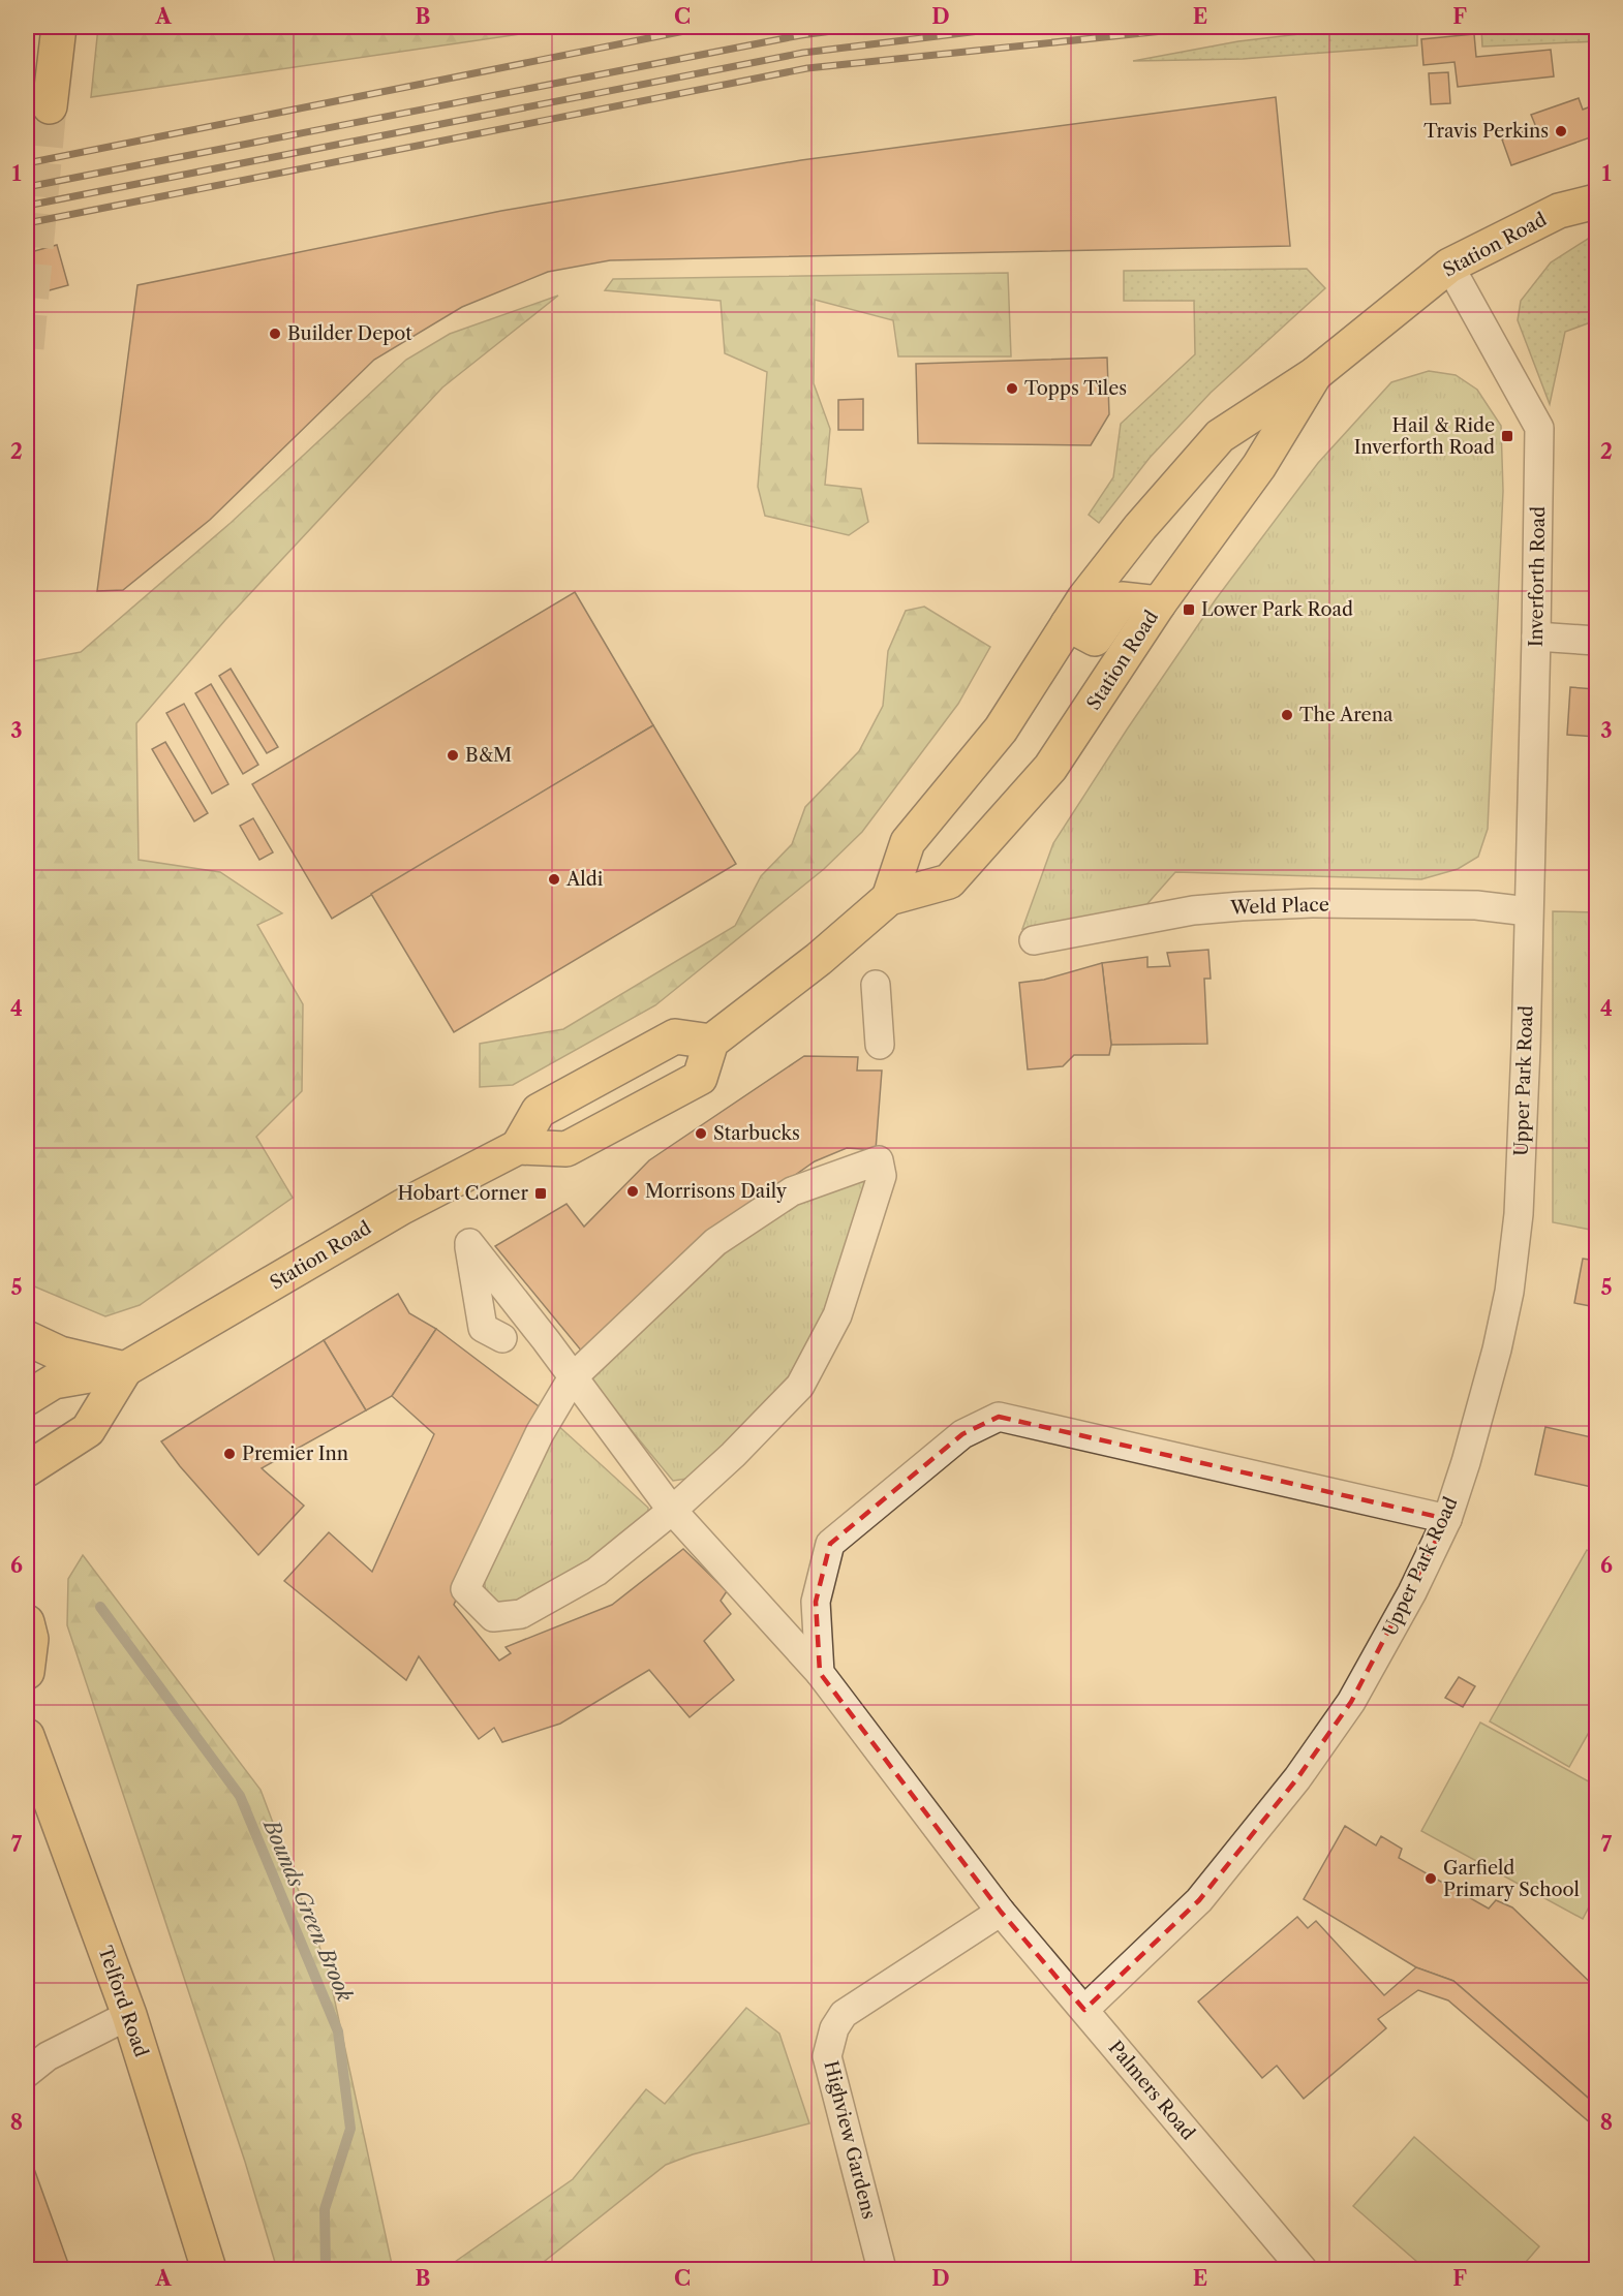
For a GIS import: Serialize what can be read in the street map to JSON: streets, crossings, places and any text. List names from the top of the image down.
{
  "streets": {
    "main road": ["Station Road", "Telford Road"],
    "street": [
      "Inverforth Road",
      "Weld Place",
      "Upper Park Road",
      "Palmers Road",
      "Highview Gardens"
    ]
  },
  "crossings": [
    ["Station Road", "Inverforth Road"],
    ["Inverforth Road", "Weld Place"],
    ["Inverforth Road", "Upper Park Road"],
    ["Weld Place", "Upper Park Road"],
    ["Upper Park Road", "Palmers Road"],
    ["Palmers Road", "Highview Gardens"]
  ],
  "water": ["Bounds Green Brook"],
  "places": {
    "other": [
      "Travis Perkins",
      "Builder Depot",
      "Topps Tiles",
      "The Arena",
      "B&M",
      "Aldi",
      "Starbucks",
      "Morrisons Daily",
      "Premier Inn",
      "Garfield Primary School"
    ],
    "transit": ["Hail & Ride Inverforth Road", "Lower Park Road", "Hobart Corner"]
  },
  "grid": {
    "columns": [
      "A",
      "B",
      "C",
      "D",
      "E",
      "F"
    ],
    "rows": [
      "1",
      "2",
      "3",
      "4",
      "5",
      "6",
      "7",
      "8"
    ]
  }
}
